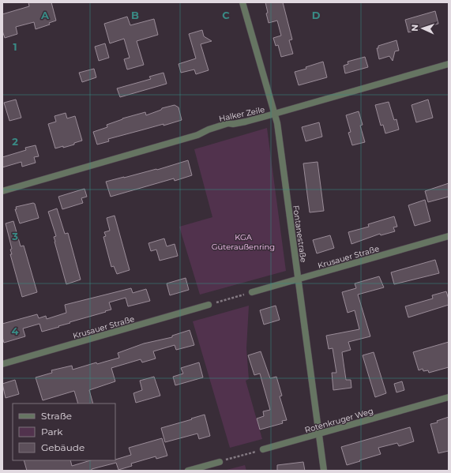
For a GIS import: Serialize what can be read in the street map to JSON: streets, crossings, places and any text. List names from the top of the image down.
{
  "streets": {
    "street": [
      "Halker Zeile",
      "Fontanestraße",
      "Krusauer Straße",
      "Rotenkruger Weg"
    ]
  },
  "crossings": [
    ["Halker Zeile", "Fontanestraße"],
    ["Fontanestraße", "Krusauer Straße"],
    ["Fontanestraße", "Rotenkruger Weg"]
  ],
  "parks": ["KGA Güteraußenring"],
  "legend": ["Straße", "Park", "Gebäude"],
  "north": "left",
  "grid": {
    "columns": [
      "A",
      "B",
      "C",
      "D"
    ],
    "rows": [
      "1",
      "2",
      "3",
      "4"
    ]
  }
}
